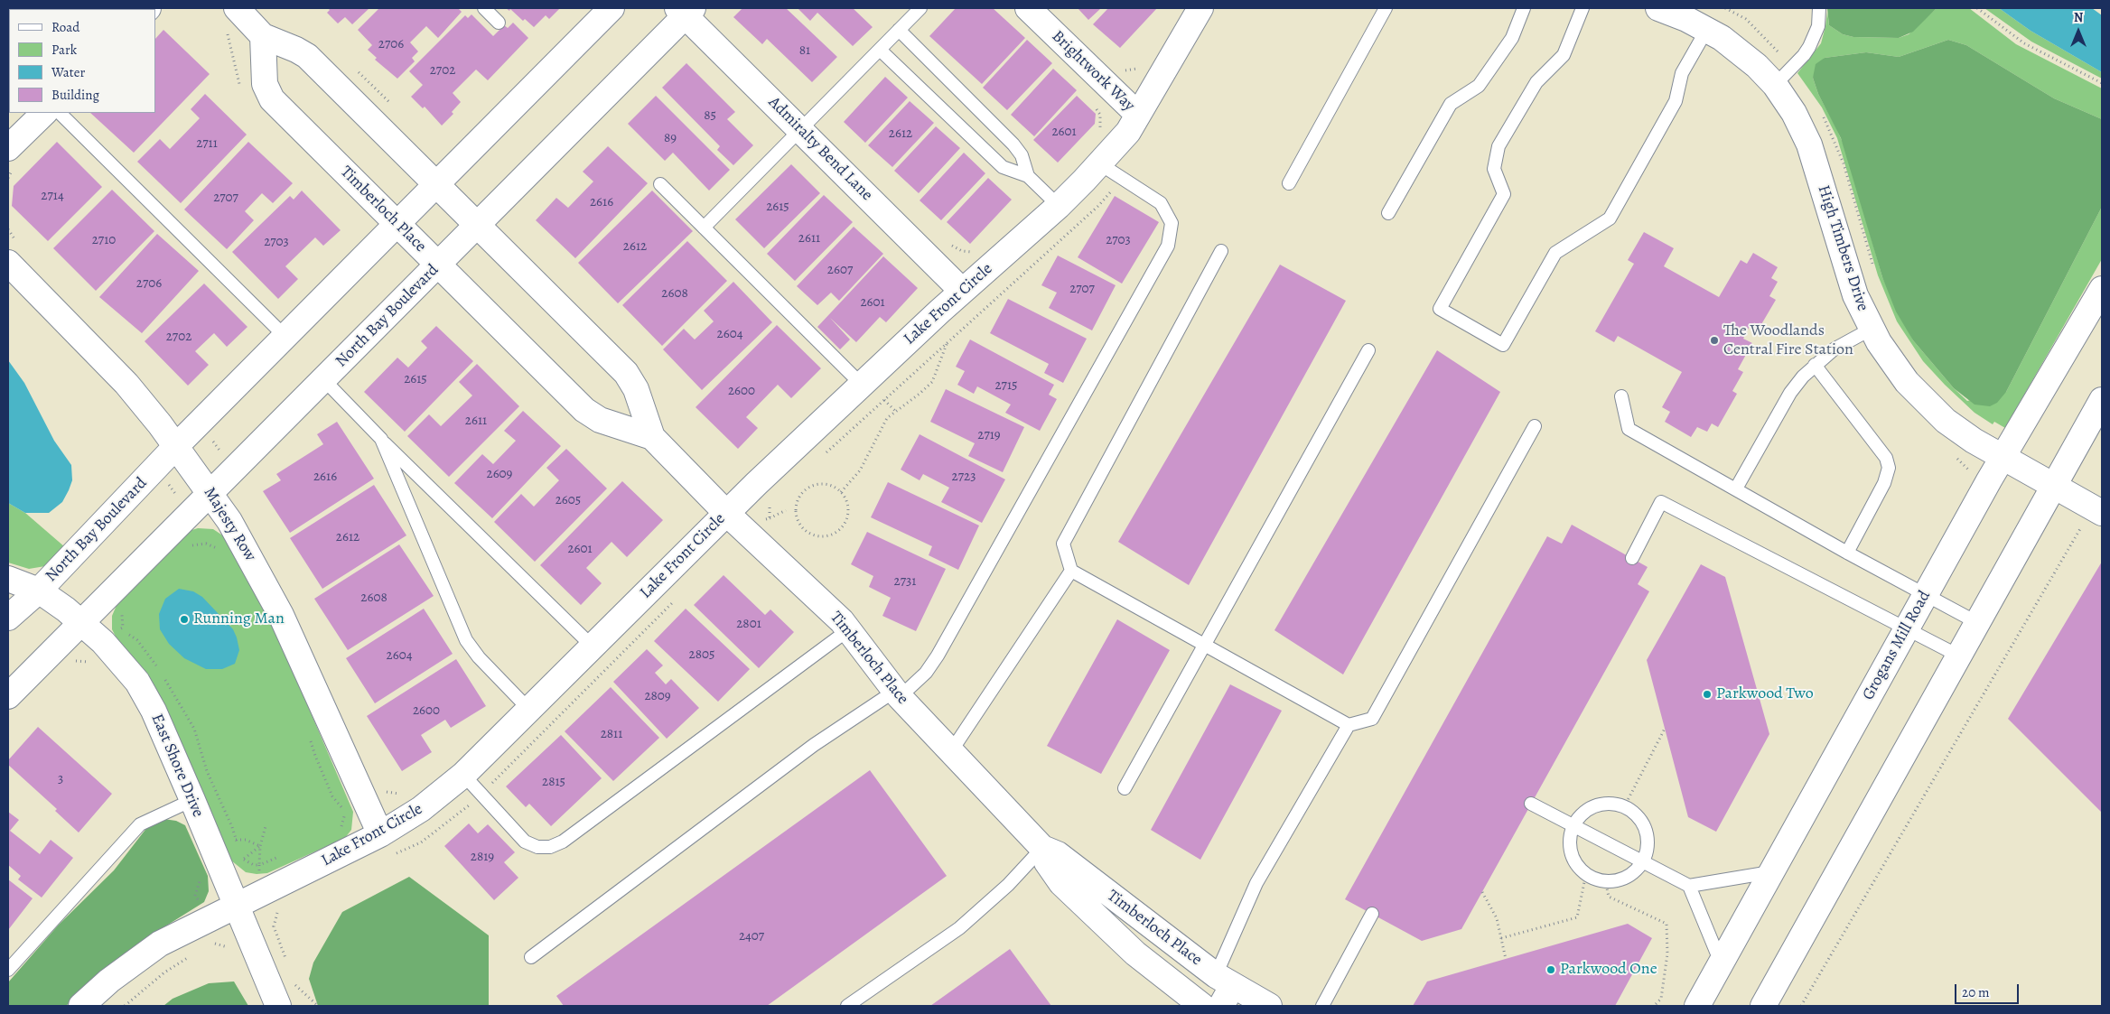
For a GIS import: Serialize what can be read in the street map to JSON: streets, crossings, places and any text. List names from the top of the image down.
{
  "streets": {
    "street": [
      "Brightwork Way",
      "Admiralty Bend Lane",
      "Timberloch Place",
      "High Timbers Drive",
      "Lake Front Circle",
      "North Bay Boulevard",
      "Majesty Row",
      "Grogans Mill Road",
      "East Shore Drive"
    ]
  },
  "crossings": [
    ["Brightwork Way", "Lake Front Circle"],
    ["Admiralty Bend Lane", "Lake Front Circle"],
    ["Admiralty Bend Lane", "North Bay Boulevard"],
    ["Timberloch Place", "Lake Front Circle"],
    ["Timberloch Place", "North Bay Boulevard"],
    ["High Timbers Drive", "Grogans Mill Road"],
    ["Lake Front Circle", "Majesty Row"],
    ["Lake Front Circle", "East Shore Drive"],
    ["North Bay Boulevard", "Majesty Row"],
    ["North Bay Boulevard", "East Shore Drive"]
  ],
  "places": [
    "The Woodlands Central Fire Station",
    "Running Man",
    "Parkwood Two",
    "Parkwood One"
  ],
  "house_numbers": [
    "2706",
    "81",
    "2702",
    "85",
    "2601",
    "2612",
    "89",
    "2711",
    "2714",
    "2707",
    "2616",
    "2615",
    "2611",
    "2710",
    "2703",
    "2703",
    "2612",
    "2607",
    "2706",
    "2707",
    "2608",
    "2601",
    "2604",
    "2702",
    "2615",
    "2715",
    "2600",
    "2611",
    "2719",
    "2609",
    "2616",
    "2723",
    "2605",
    "2612",
    "2601",
    "2731",
    "2608",
    "2801",
    "2805",
    "2604",
    "2809",
    "2600",
    "2811",
    "3",
    "2815",
    "2819",
    "2407"
  ],
  "legend": [
    "Road",
    "Park",
    "Water",
    "Building"
  ],
  "scale_bar": "20 m",
  "north": "top"
}
